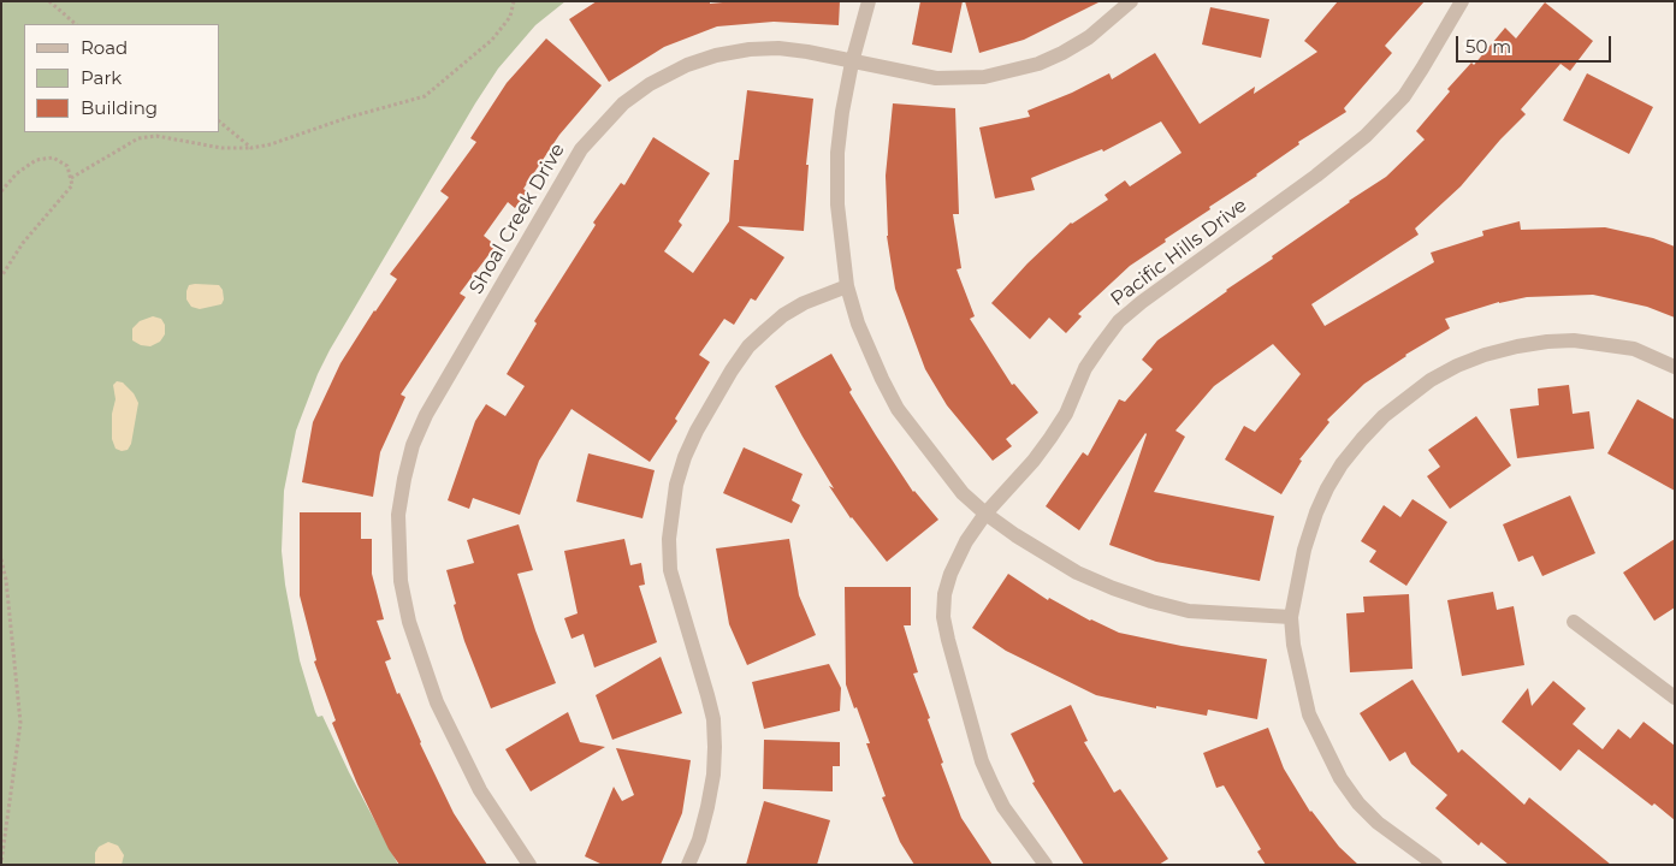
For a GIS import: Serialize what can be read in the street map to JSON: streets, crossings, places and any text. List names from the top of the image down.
{
  "streets": {
    "street": ["Shoal Creek Drive", "Pacific Hills Drive"]
  },
  "legend": ["Road", "Park", "Building"],
  "scale_bar": "50 m"
}
